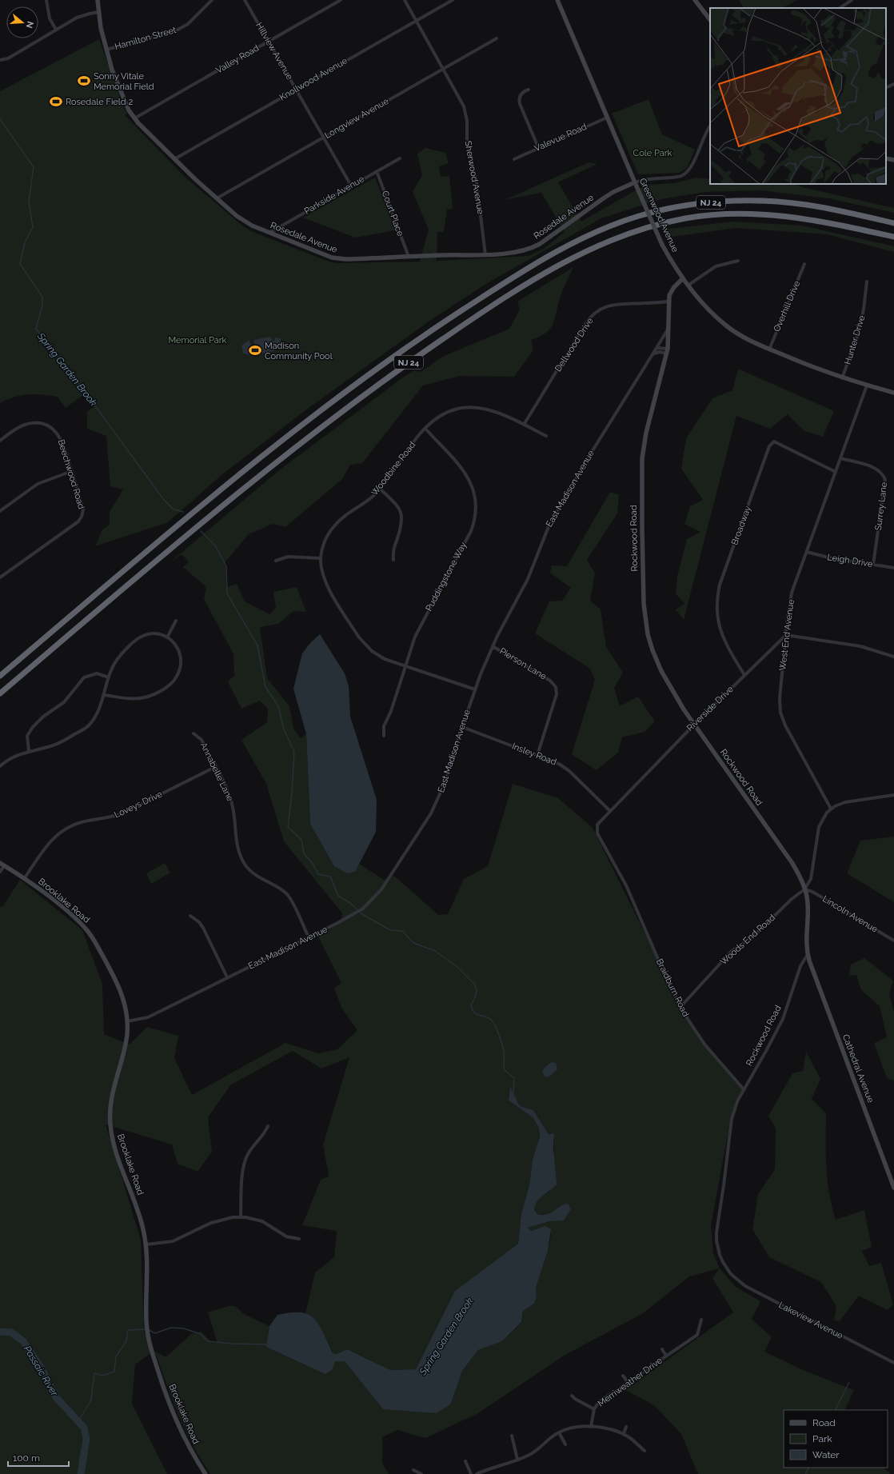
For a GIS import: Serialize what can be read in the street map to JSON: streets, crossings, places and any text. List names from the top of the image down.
{
  "streets": {
    "highway": ["NJ 24"],
    "street": [
      "Hamilton Street",
      "Hillview Avenue",
      "Valley Road",
      "Knollwood Avenue",
      "Longview Avenue",
      "Valevue Road",
      "Sherwood Avenue",
      "Parkside Avenue",
      "Court Place",
      "Greenwood Avenue",
      "Rosedale Avenue",
      "Overhill Drive",
      "Hunter Drive",
      "Dellwood Drive",
      "Woodbine Road",
      "Beechwood Road",
      "East Madison Avenue",
      "Surrey Lane",
      "Broadway",
      "Rockwood Road",
      "Leigh Drive",
      "Puddingstone Way",
      "West End Avenue",
      "Pierson Lane",
      "Riverside Drive",
      "Insley Road",
      "Annabelle Lane",
      "Loveys Drive",
      "Brooklake Road",
      "Lincoln Avenue",
      "Woods End Road",
      "Braidburn Road",
      "Cathedral Avenue",
      "Lakeview Avenue",
      "Merriweather Drive"
    ]
  },
  "crossings": [
    ["Hamilton Street", "Rosedale Avenue"],
    ["Hillview Avenue", "Valley Road"],
    ["Hillview Avenue", "Knollwood Avenue"],
    ["Hillview Avenue", "Longview Avenue"],
    ["Hillview Avenue", "Parkside Avenue"],
    ["Valley Road", "Rosedale Avenue"],
    ["Knollwood Avenue", "Sherwood Avenue"],
    ["Knollwood Avenue", "Rosedale Avenue"],
    ["Longview Avenue", "Sherwood Avenue"],
    ["Longview Avenue", "Rosedale Avenue"],
    ["Valevue Road", "Greenwood Avenue"],
    ["Sherwood Avenue", "Rosedale Avenue"],
    ["Parkside Avenue", "Court Place"],
    ["Parkside Avenue", "Rosedale Avenue"],
    ["Court Place", "Rosedale Avenue"],
    ["Greenwood Avenue", "Rosedale Avenue"],
    ["Greenwood Avenue", "Overhill Drive"],
    ["Greenwood Avenue", "Hunter Drive"],
    ["Greenwood Avenue", "Rockwood Road"],
    ["Greenwood Avenue", "West End Avenue"],
    ["Dellwood Drive", "Woodbine Road"],
    ["Dellwood Drive", "Rockwood Road"],
    ["Woodbine Road", "East Madison Avenue"],
    ["Woodbine Road", "Puddingstone Way"],
    ["East Madison Avenue", "Rockwood Road"],
    ["East Madison Avenue", "Pierson Lane"],
    ["East Madison Avenue", "Insley Road"],
    ["East Madison Avenue", "Annabelle Lane"],
    ["East Madison Avenue", "Brooklake Road"],
    ["Surrey Lane", "Leigh Drive"],
    ["Surrey Lane", "West End Avenue"],
    ["Broadway", "West End Avenue"],
    ["Broadway", "Riverside Drive"],
    ["Rockwood Road", "Riverside Drive"],
    ["Rockwood Road", "Lincoln Avenue"],
    ["Rockwood Road", "Woods End Road"],
    ["Rockwood Road", "Braidburn Road"],
    ["Rockwood Road", "Cathedral Avenue"],
    ["Rockwood Road", "Lakeview Avenue"],
    ["Leigh Drive", "West End Avenue"],
    ["West End Avenue", "Riverside Drive"],
    ["Pierson Lane", "Insley Road"],
    ["Riverside Drive", "Insley Road"],
    ["Riverside Drive", "Braidburn Road"],
    ["Annabelle Lane", "Loveys Drive"],
    ["Loveys Drive", "Brooklake Road"],
    ["Lincoln Avenue", "Woods End Road"],
    ["Woods End Road", "Braidburn Road"]
  ],
  "water": ["Spring Garden Brook", "Passaic River"],
  "parks": ["Cole Park", "Memorial Park"],
  "places": {
    "sports": ["Sonny Vitale Memorial Field", "Rosedale Field 2", "Madison Community Pool"]
  },
  "legend": ["Road", "Park", "Water"],
  "scale_bar": "100 m",
  "north": "right"
}
